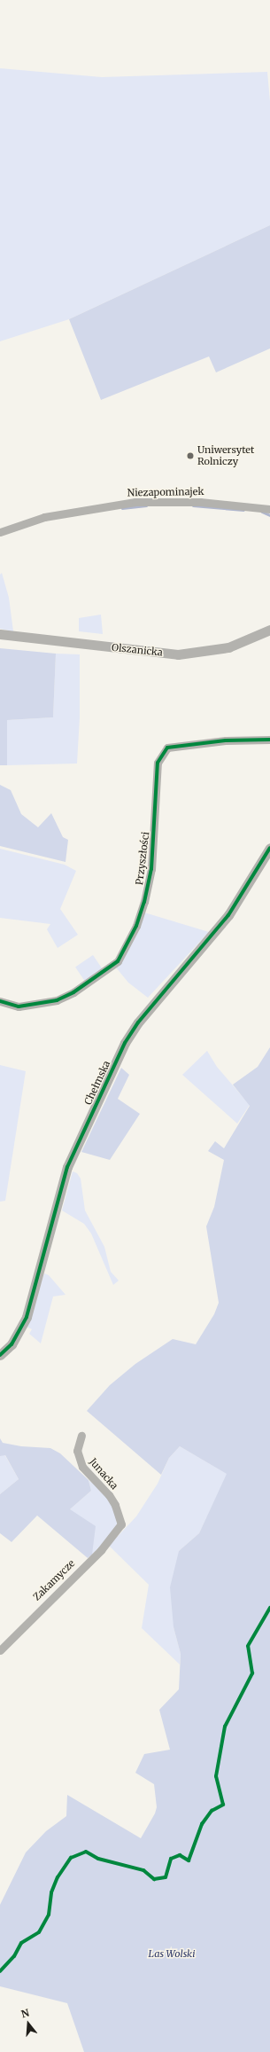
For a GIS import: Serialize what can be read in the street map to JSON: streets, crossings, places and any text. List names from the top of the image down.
{
  "streets": {
    "street": [
      "Niezapominajek",
      "Olszanicka",
      "Przyszłości",
      "Chełmska",
      "Junacka",
      "Zakamycze"
    ]
  },
  "crossings": [
    ["Junacka", "Zakamycze"]
  ],
  "parks": ["Las Wolski"],
  "places": ["Uniwersytet Rolniczy"],
  "north": "top"
}
